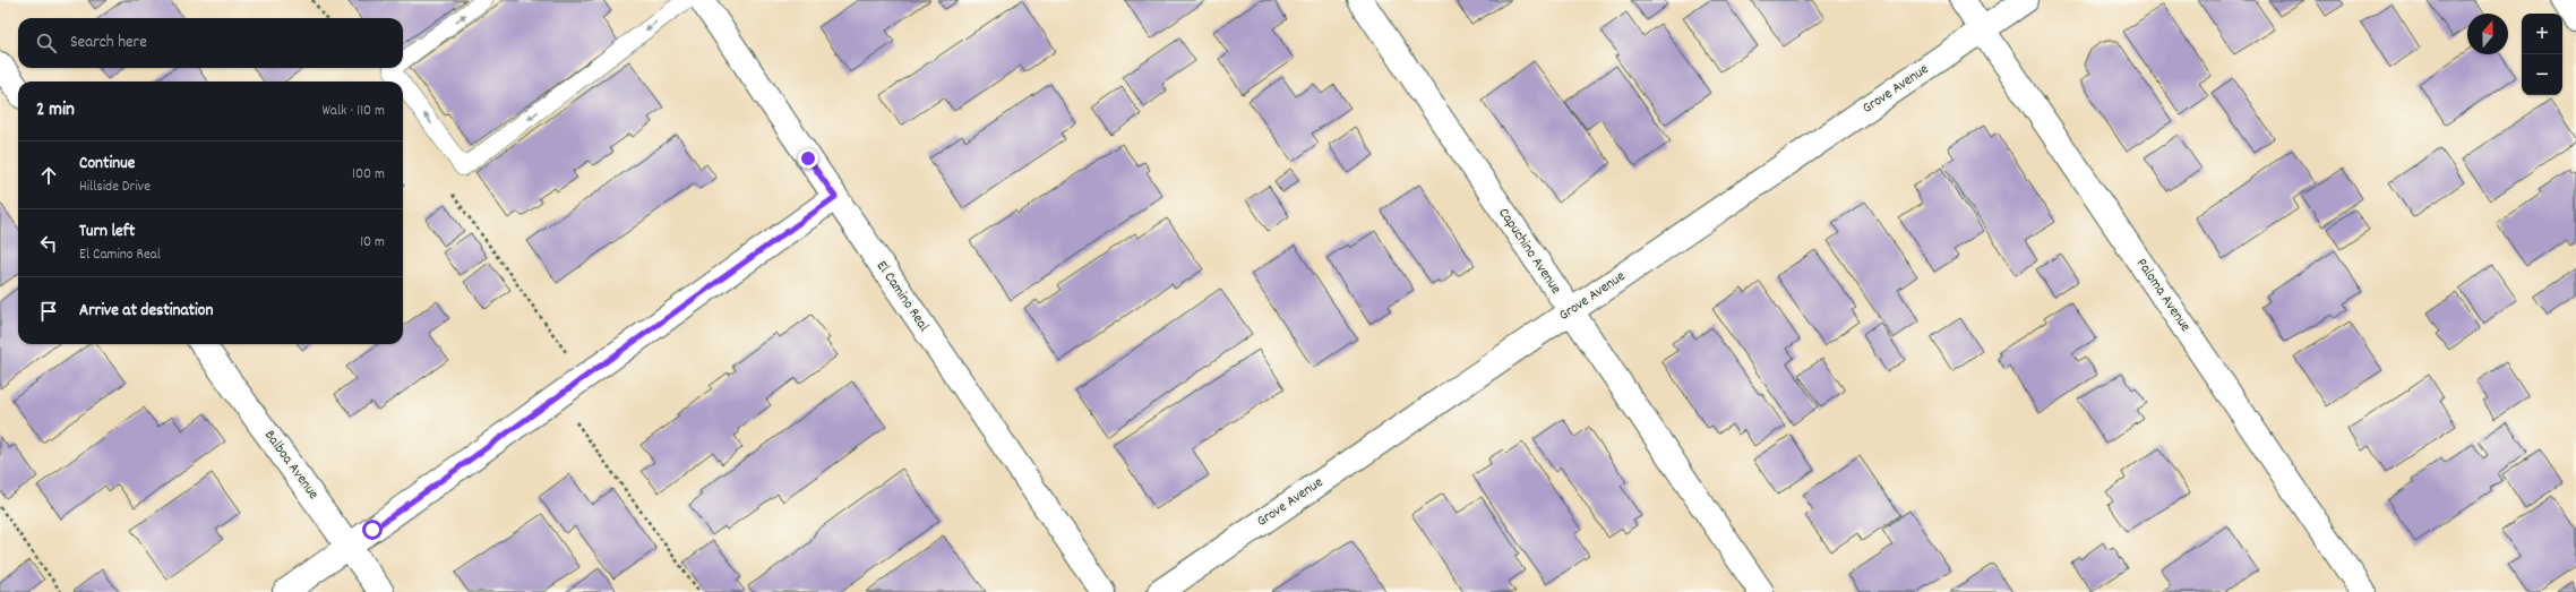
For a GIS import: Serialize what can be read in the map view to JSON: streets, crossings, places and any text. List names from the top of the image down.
{
  "streets": {
    "street": [
      "Grove Avenue",
      "Capuchino Avenue",
      "Paloma Avenue",
      "El Camino Real",
      "Balboa Avenue"
    ]
  },
  "crossings": [
    ["Grove Avenue", "Capuchino Avenue"],
    ["Grove Avenue", "Paloma Avenue"]
  ],
  "north": "top",
  "page": {
    "map_buttons": ["+", "−"],
    "search": "Search here",
    "heading": ["2 min", "Walk · 110 m"],
    "list": [
      ["Continue", "Hillside Drive", "100 m"],
      ["Turn left", "El Camino Real", "10 m"],
      "Arrive at destination"
    ]
  }
}
